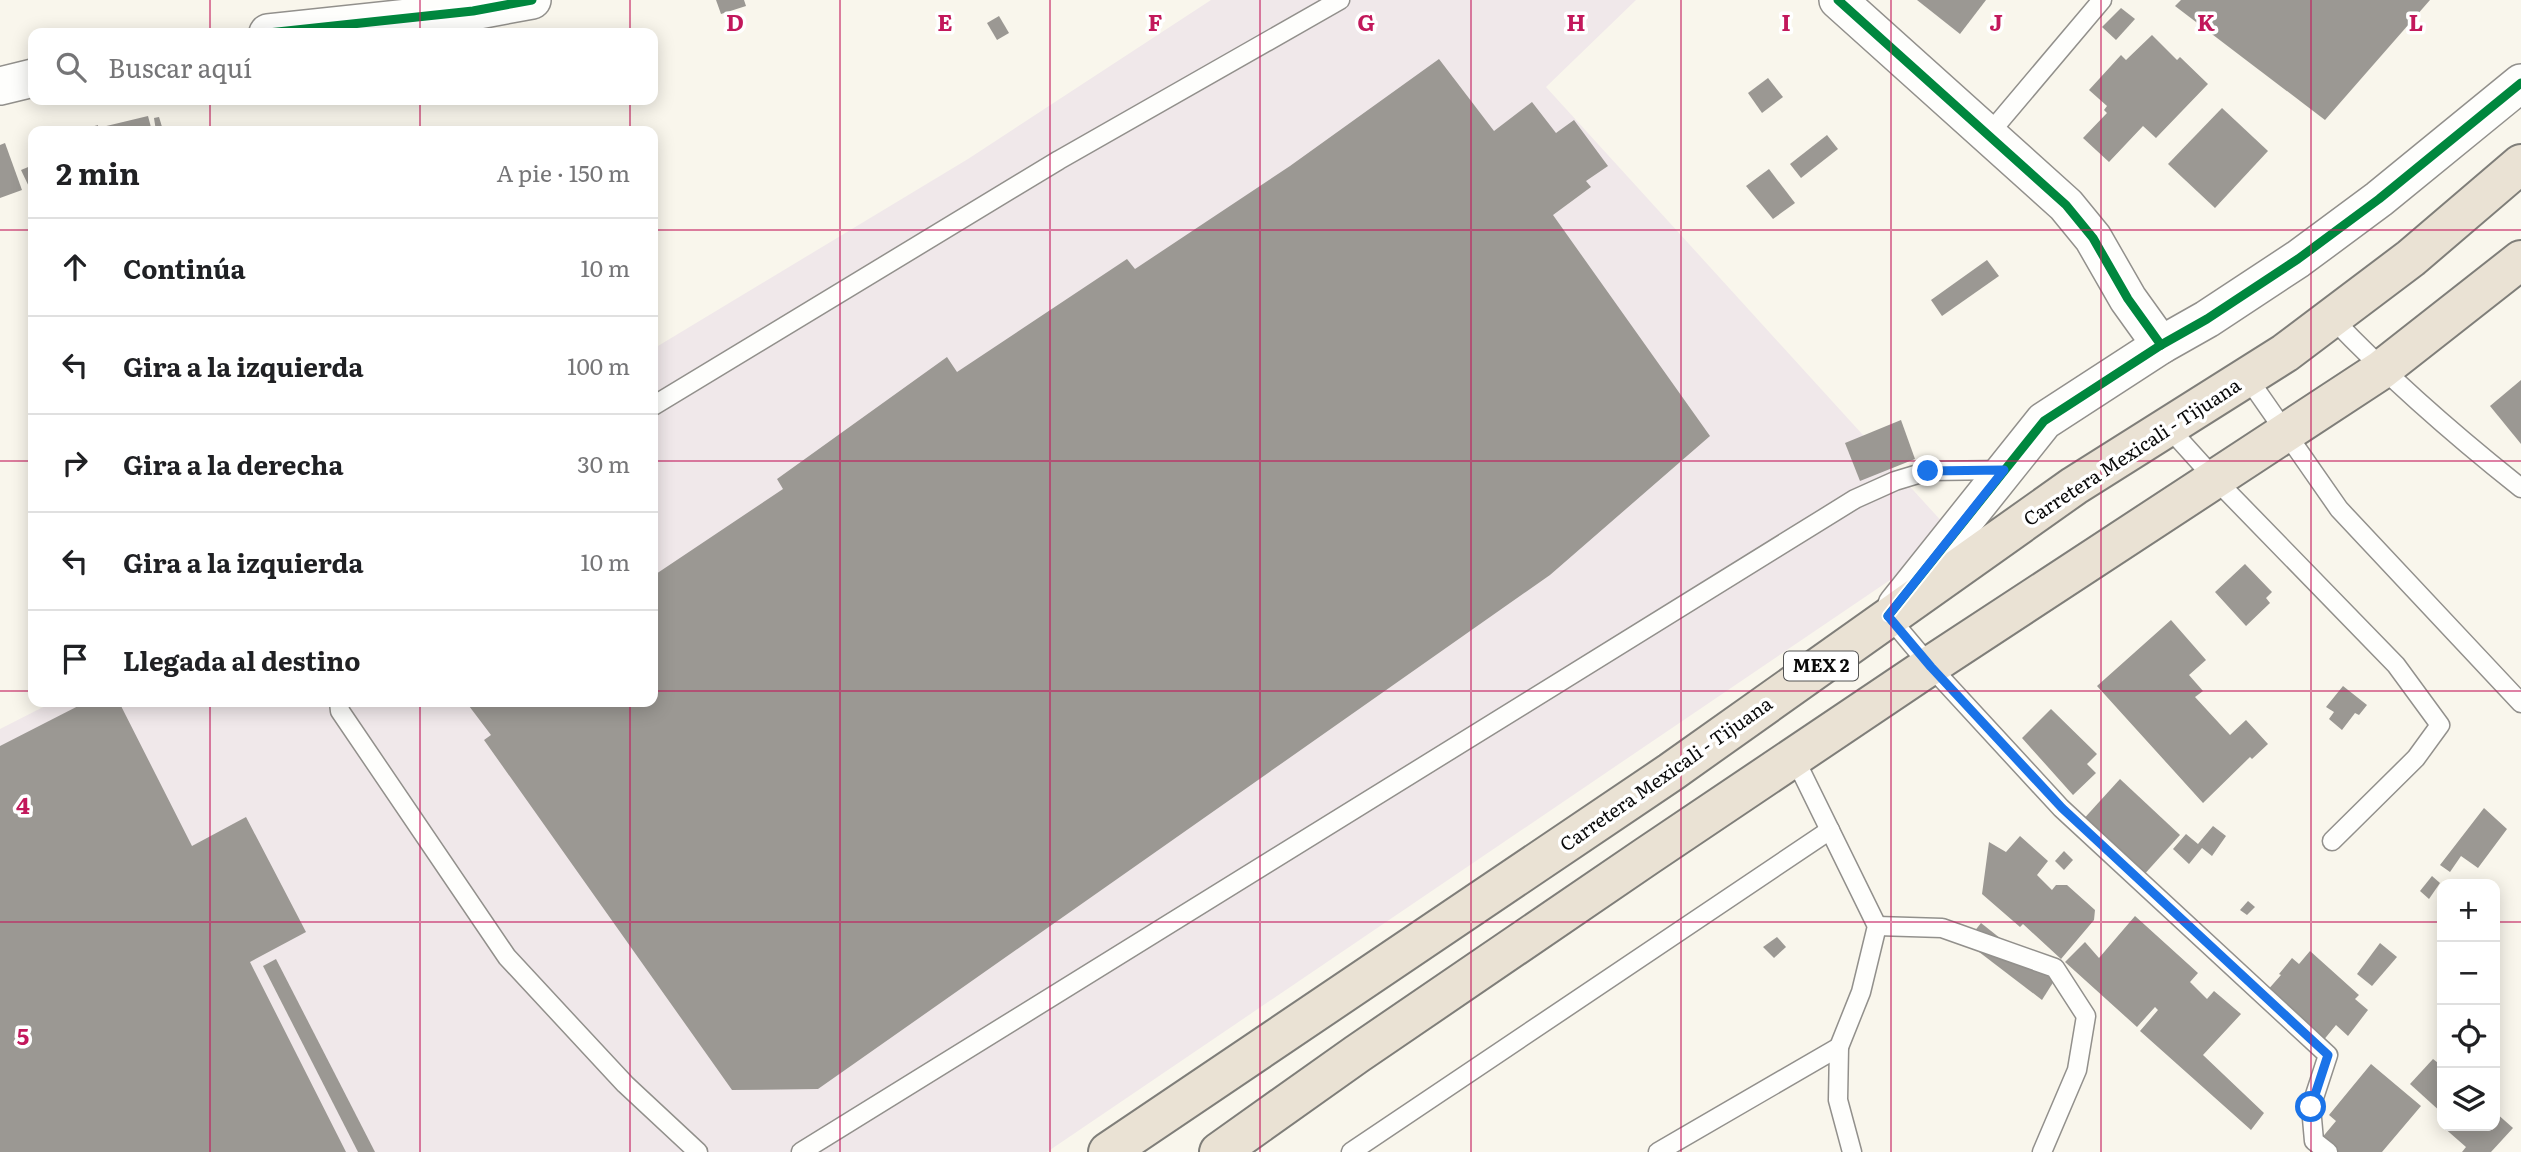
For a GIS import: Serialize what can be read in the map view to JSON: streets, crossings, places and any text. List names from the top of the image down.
{
  "streets": {
    "highway": ["Carretera Mexicali - Tijuana", "MEX 2"]
  },
  "page": {
    "search": "Buscar aquí",
    "heading": ["2 min", "A pie · 150 m"],
    "list": [
      ["Continúa", "10 m"],
      ["Gira a la izquierda", "100 m"],
      ["Gira a la derecha", "30 m"],
      ["Gira a la izquierda", "10 m"],
      "Llegada al destino"
    ],
    "map_buttons": ["+", "−"]
  },
  "grid": {
    "columns": [
      "D",
      "E",
      "F",
      "G",
      "H",
      "I",
      "J",
      "K",
      "L"
    ],
    "rows": ["4", "5"]
  }
}
